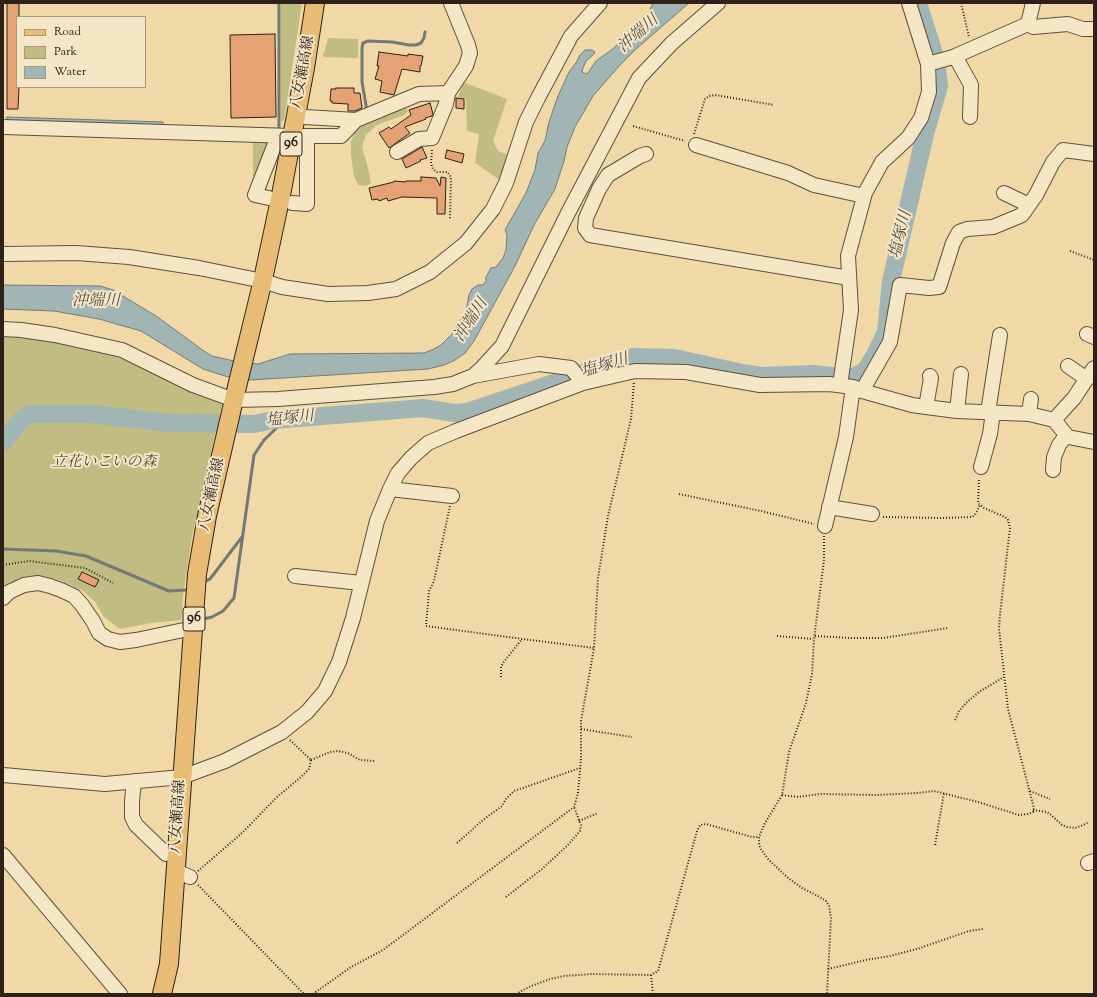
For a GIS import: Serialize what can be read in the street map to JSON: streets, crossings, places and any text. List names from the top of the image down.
{
  "streets": {
    "main road": ["八女瀬高線", "96"]
  },
  "water": ["沖端川", "塩塚川"],
  "parks": ["立花いこいの森"],
  "legend": ["Road", "Park", "Water"]
}
